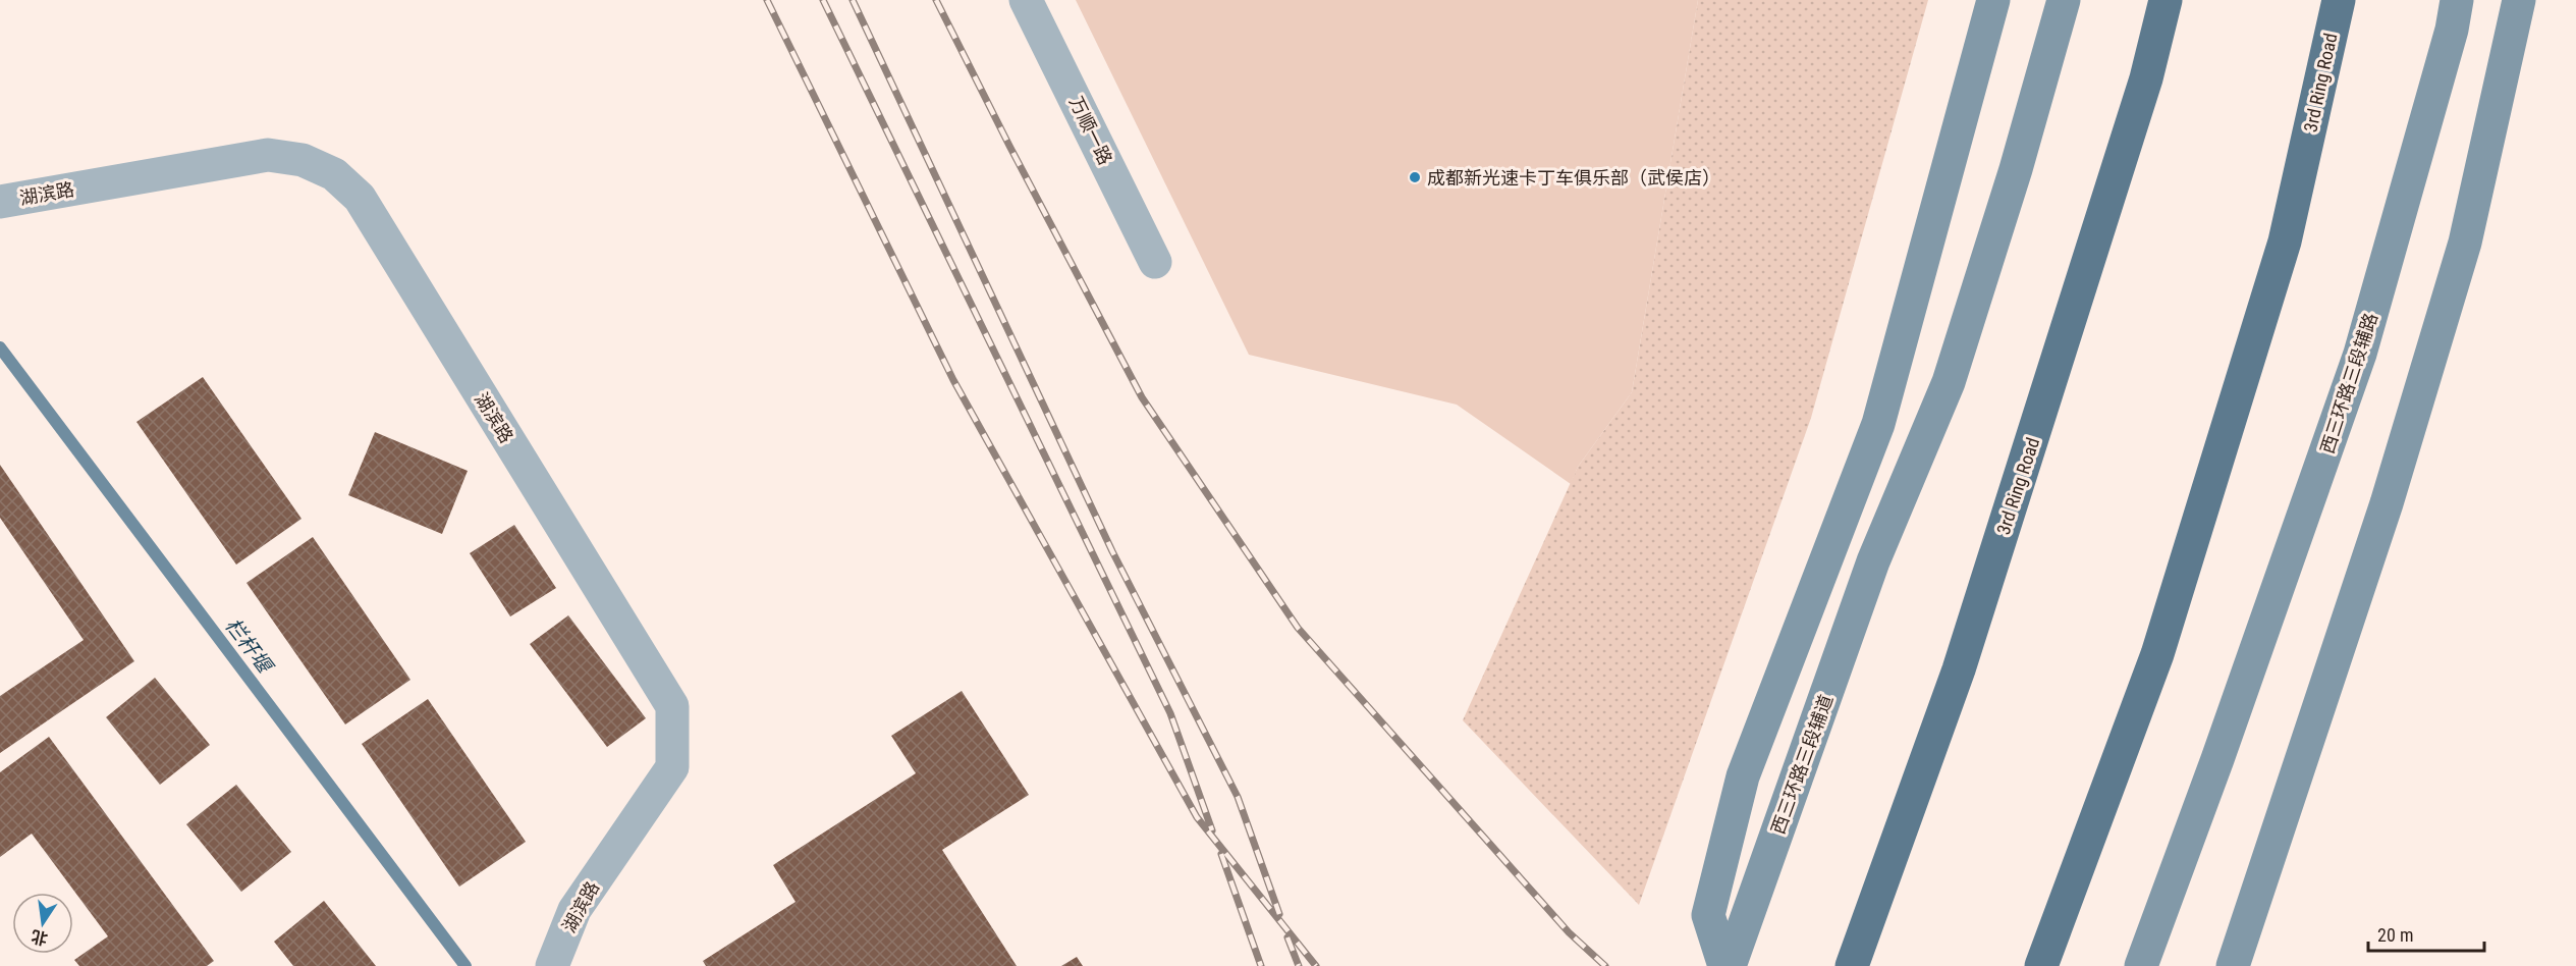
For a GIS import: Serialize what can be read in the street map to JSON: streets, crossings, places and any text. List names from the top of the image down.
{
  "streets": {
    "highway": ["3rd Ring Road"],
    "main road": ["西三环路三段辅路", "西三环路三段辅道"],
    "street": ["万顺一路", "湖滨路"]
  },
  "water": ["栏杆堰"],
  "places": ["成都新光速卡丁车俱乐部（武侯店）"],
  "scale_bar": "20 m",
  "north": "bottom"
}
